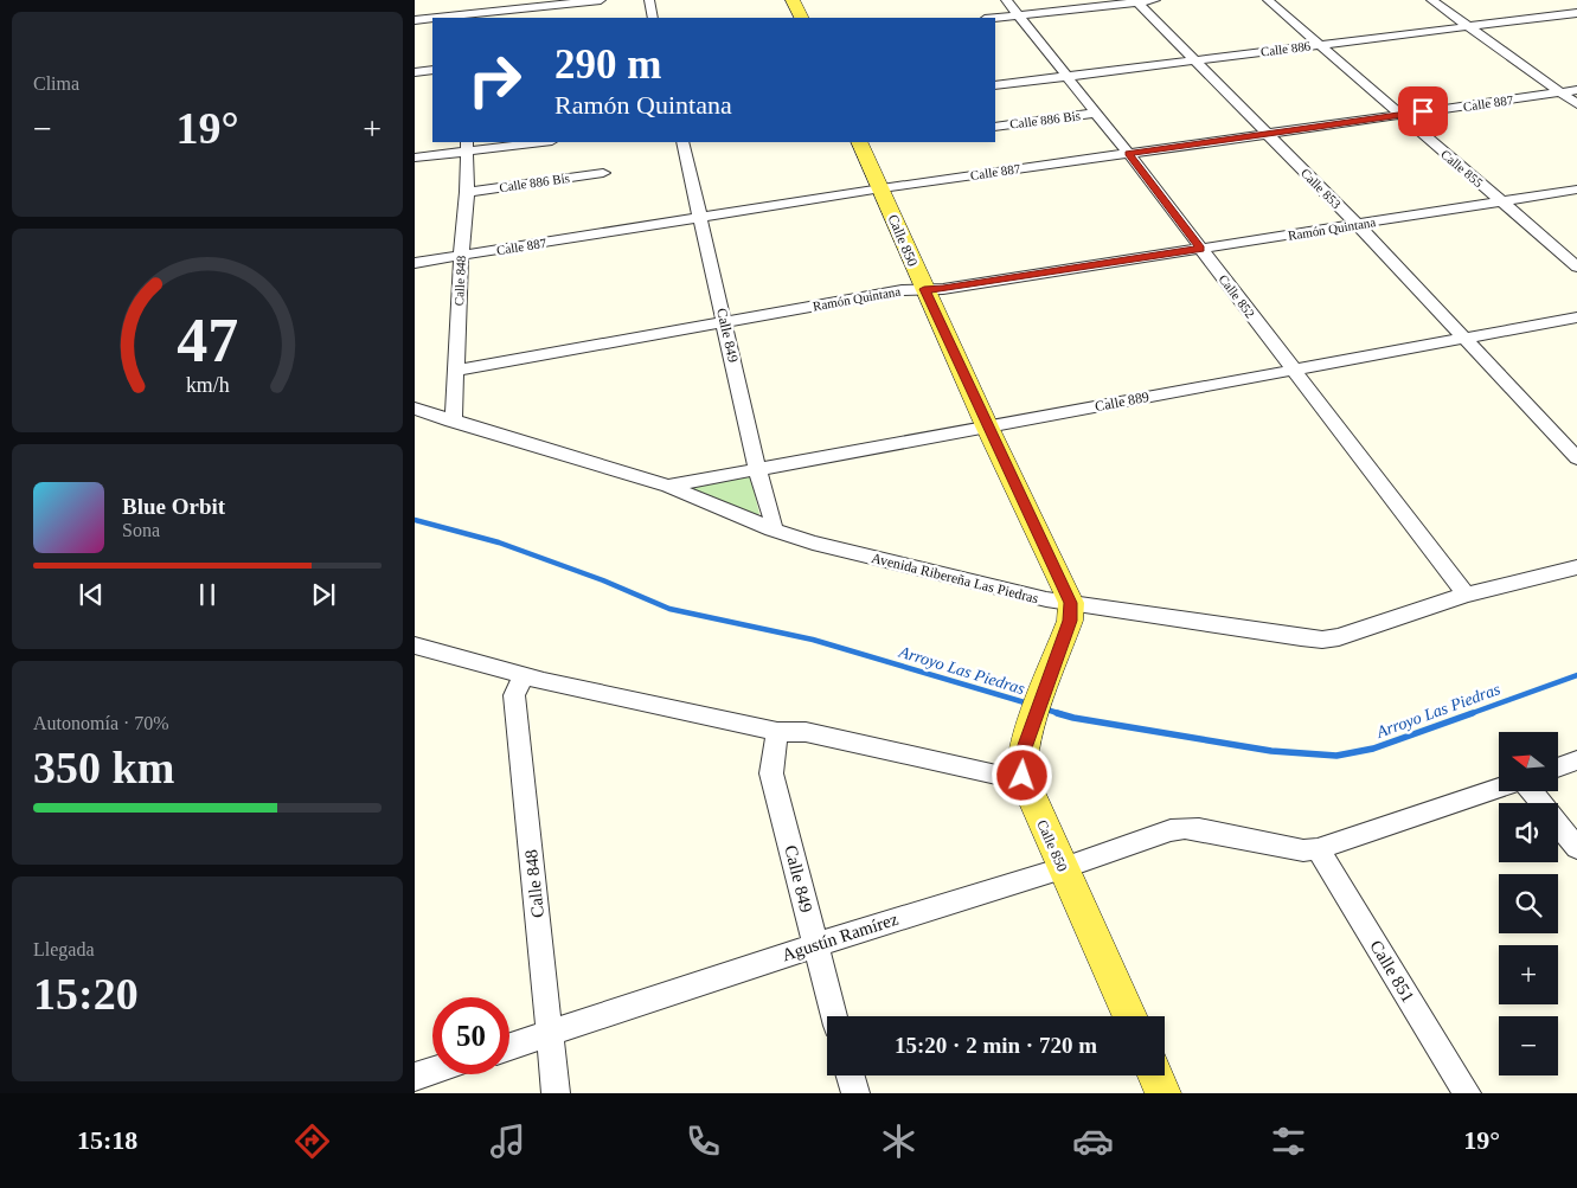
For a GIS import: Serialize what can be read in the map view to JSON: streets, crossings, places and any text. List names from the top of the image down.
{
  "streets": {
    "main road": ["Calle 850"],
    "street": [
      "Calle 886",
      "Calle 887",
      "Calle 886 Bis",
      "Calle 855",
      "Calle 853",
      "Ramón Quintana",
      "Calle 848",
      "Calle 852",
      "Calle 849",
      "Calle 889",
      "Avenida Ribereña Las Piedras",
      "Agustín Ramírez",
      "Calle 851"
    ]
  },
  "crossings": [
    ["Calle 886", "Calle 855"],
    ["Calle 886", "Calle 853"],
    ["Calle 886", "Calle 852"],
    ["Calle 887", "Calle 855"],
    ["Calle 887", "Calle 853"],
    ["Calle 887", "Calle 850"],
    ["Calle 887", "Calle 848"],
    ["Calle 887", "Calle 852"],
    ["Calle 887", "Calle 849"],
    ["Calle 886 Bis", "Calle 848"],
    ["Calle 886 Bis", "Calle 852"],
    ["Calle 855", "Ramón Quintana"],
    ["Calle 853", "Ramón Quintana"],
    ["Calle 853", "Calle 889"],
    ["Ramón Quintana", "Calle 850"],
    ["Ramón Quintana", "Calle 848"],
    ["Ramón Quintana", "Calle 852"],
    ["Ramón Quintana", "Calle 849"],
    ["Calle 850", "Calle 889"],
    ["Calle 850", "Avenida Ribereña Las Piedras"],
    ["Calle 850", "Agustín Ramírez"],
    ["Calle 848", "Avenida Ribereña Las Piedras"],
    ["Calle 848", "Agustín Ramírez"],
    ["Calle 852", "Calle 889"],
    ["Calle 852", "Avenida Ribereña Las Piedras"],
    ["Calle 849", "Calle 889"],
    ["Calle 849", "Avenida Ribereña Las Piedras"],
    ["Calle 849", "Agustín Ramírez"],
    ["Calle 889", "Avenida Ribereña Las Piedras"],
    ["Agustín Ramírez", "Calle 851"]
  ],
  "water": ["Arroyo Las Piedras"],
  "north": "left",
  "page": {
    "tile": [
      "Clima",
      ["Autonomía · 70%", "350 km"],
      ["Llegada", "15:20"]
    ],
    "turn": ["290 m", "Ramón Quintana"],
    "heat": ["−", "19°", "+"],
    "song": ["Blue Orbit", "Sona"],
    "map_buttons": ["+", "−"],
    "limit": "50",
    "trip": "15:20 · 2 min · 720 m",
    "tabs": ["15:18", "19°"],
    "gauge": ["47", "km/h"]
  }
}
